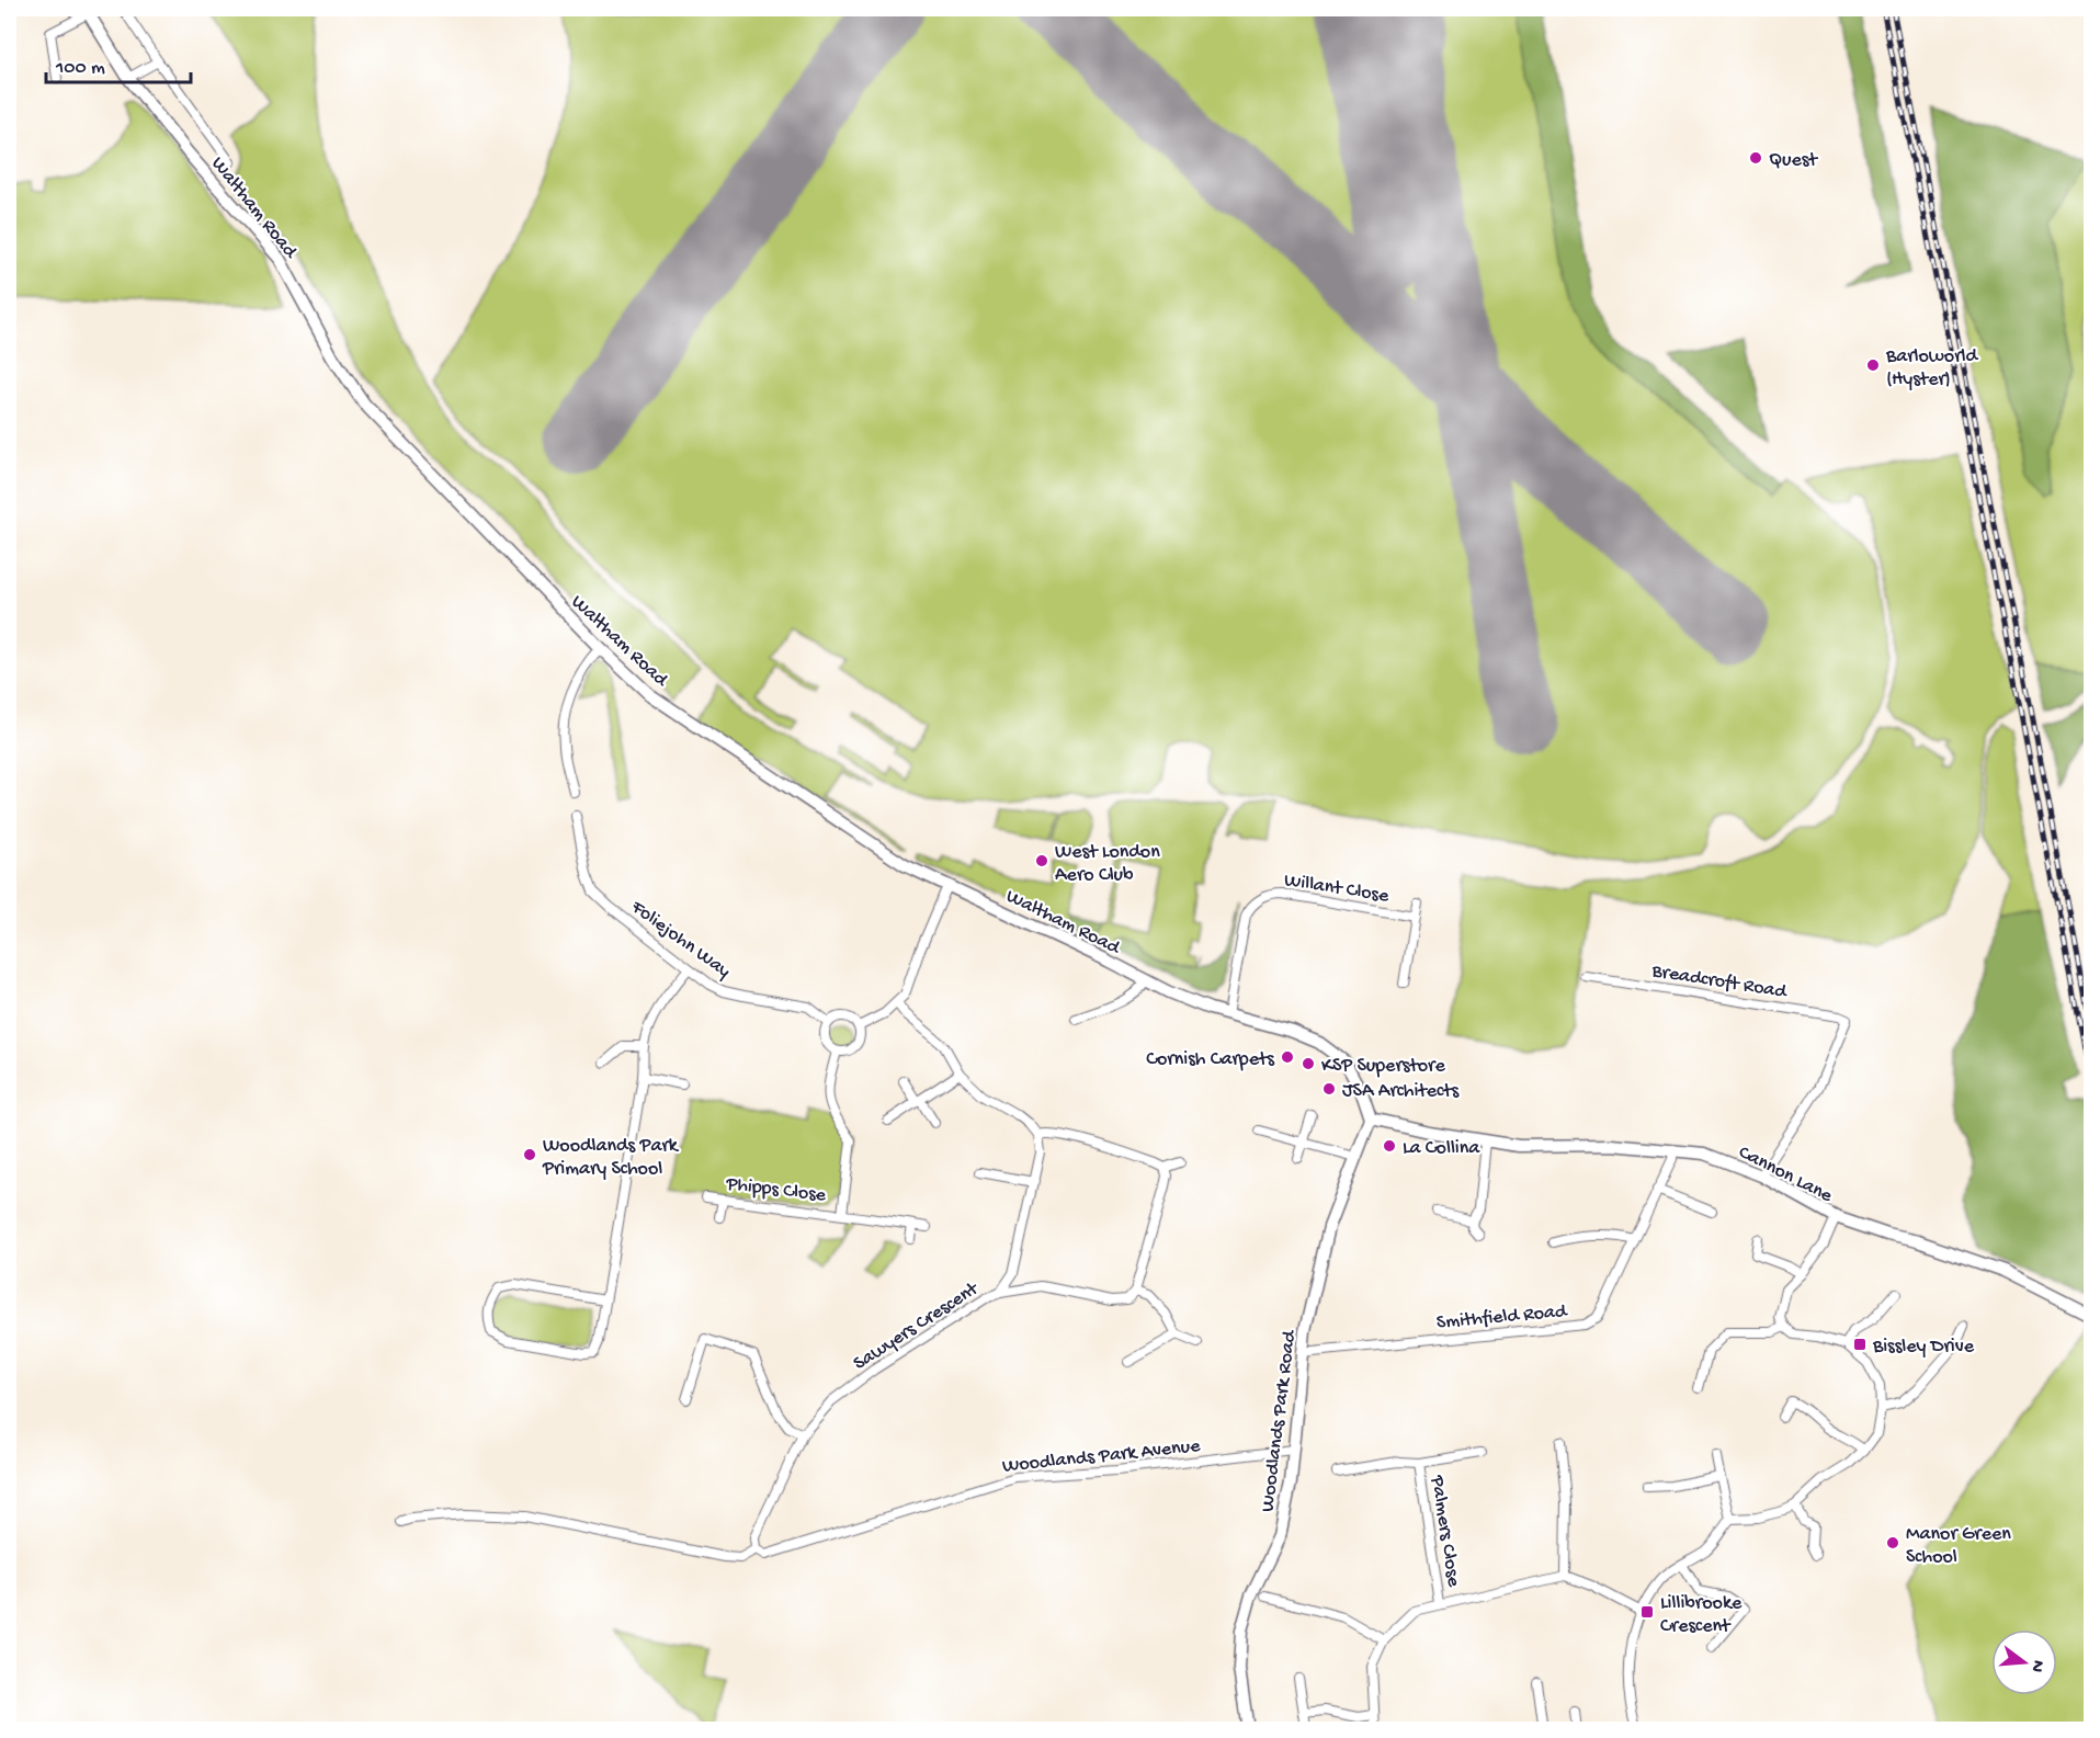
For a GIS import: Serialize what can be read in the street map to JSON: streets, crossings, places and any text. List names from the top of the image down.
{
  "streets": {
    "street": [
      "Waltham Road",
      "Willant Close",
      "Foliejohn Way",
      "Breadcroft Road",
      "Cannon Lane",
      "Phipps Close",
      "Smithfield Road",
      "Sawyers Crescent",
      "Woodlands Park Road",
      "Woodlands Park Avenue",
      "Palmers Close"
    ]
  },
  "crossings": [
    ["Waltham Road", "Willant Close"],
    ["Waltham Road", "Cannon Lane"],
    ["Waltham Road", "Woodlands Park Road"],
    ["Foliejohn Way", "Phipps Close"],
    ["Breadcroft Road", "Cannon Lane"],
    ["Cannon Lane", "Smithfield Road"],
    ["Cannon Lane", "Woodlands Park Road"],
    ["Smithfield Road", "Woodlands Park Road"],
    ["Sawyers Crescent", "Woodlands Park Avenue"],
    ["Woodlands Park Road", "Woodlands Park Avenue"]
  ],
  "places": {
    "other": [
      "Quest",
      "Barloworld (Hyster)",
      "West London Aero Club",
      "Cornish Carpets",
      "KSP Superstore",
      "JSA Architects",
      "La Collina",
      "Woodlands Park Primary School",
      "Manor Green School"
    ],
    "transit": ["Bissley Drive", "Lillibrooke Crescent"]
  },
  "scale_bar": "100 m",
  "north": "right"
}
